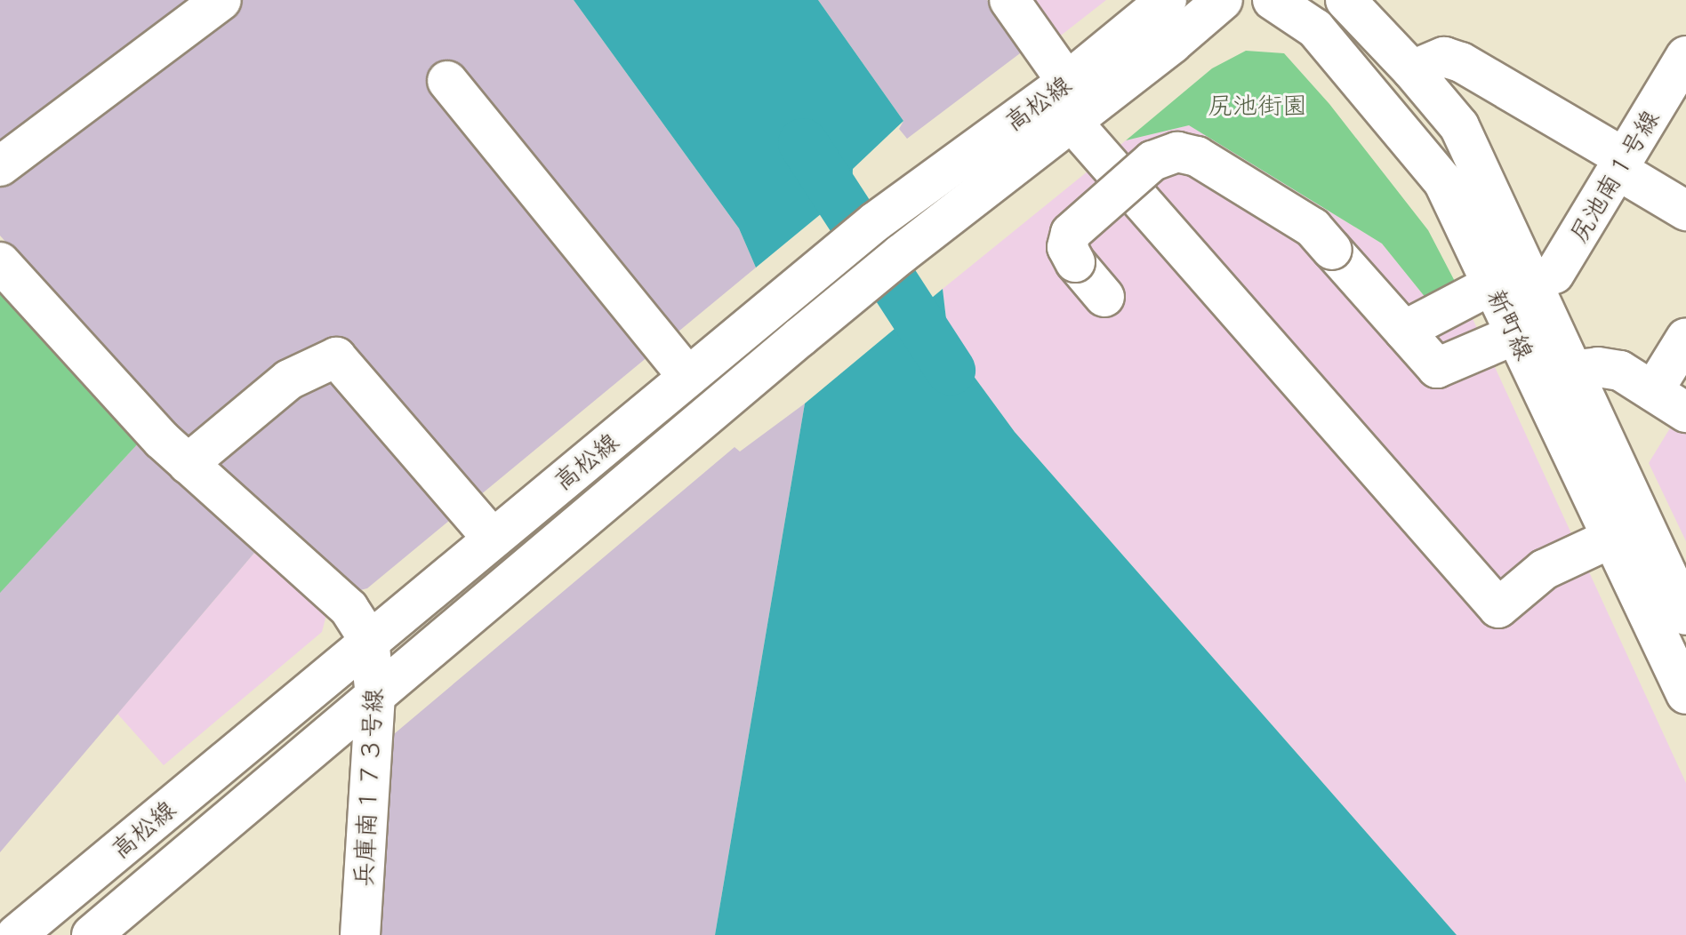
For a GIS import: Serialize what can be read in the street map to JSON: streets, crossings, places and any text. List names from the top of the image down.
{
  "streets": {
    "main road": [
      "高松線",
      "尻池南１号線",
      "新町線",
      "兵庫南１７３号線"
    ]
  },
  "crossings": [
    ["高松線", "兵庫南１７３号線"],
    ["尻池南１号線", "新町線"]
  ],
  "parks": ["尻池街園"]
}
